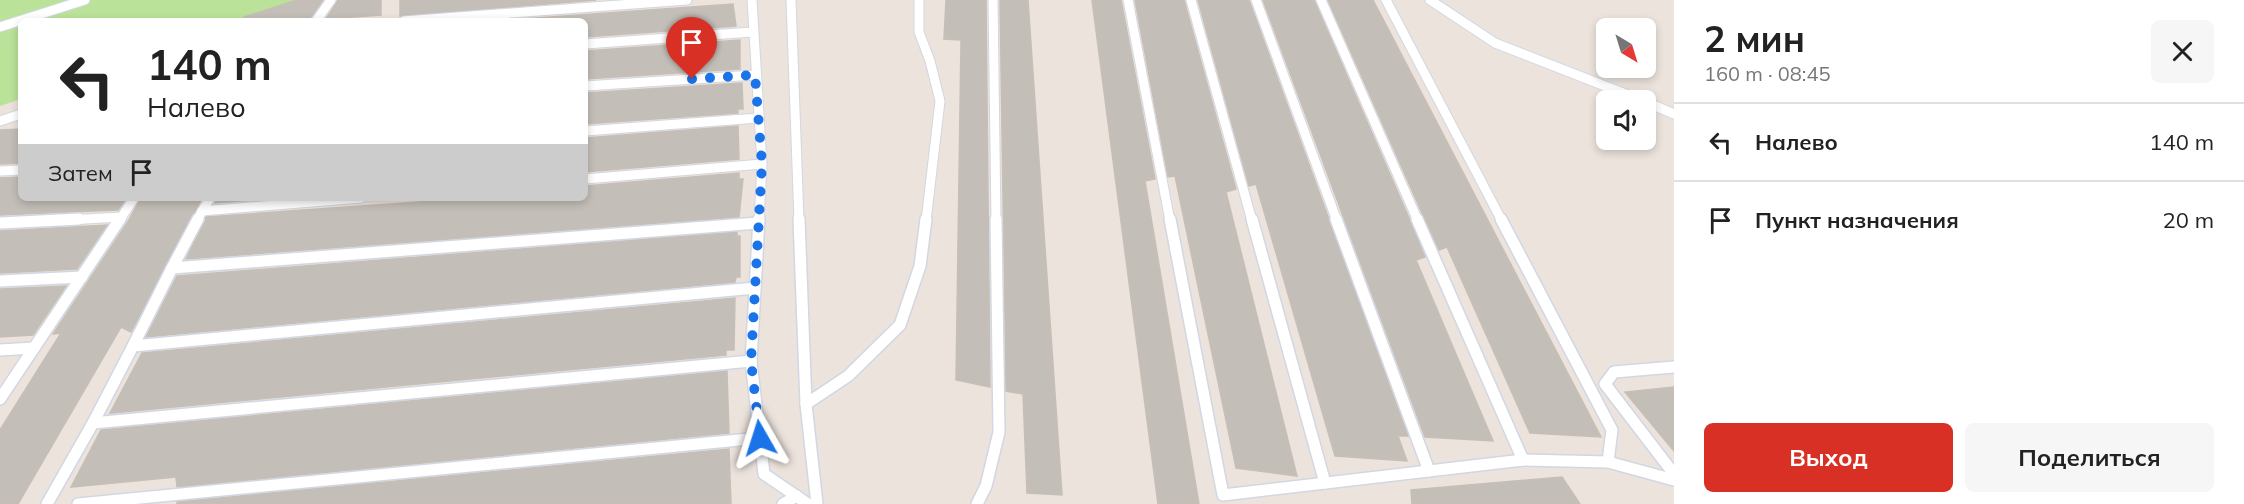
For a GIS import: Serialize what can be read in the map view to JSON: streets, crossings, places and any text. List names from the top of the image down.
{
  "north": "bottom right",
  "page": {
    "heading": ["2 мин", "160 m · 08:45"],
    "turn": ["140 m", "Налево"],
    "list": [
      {
        "name": "Налево",
        "value": "140 m"
      },
      {
        "name": "Пункт назначения",
        "value": "20 m"
      }
    ],
    "then": "Затем",
    "buttons": ["Выход", "Поделиться"]
  }
}
